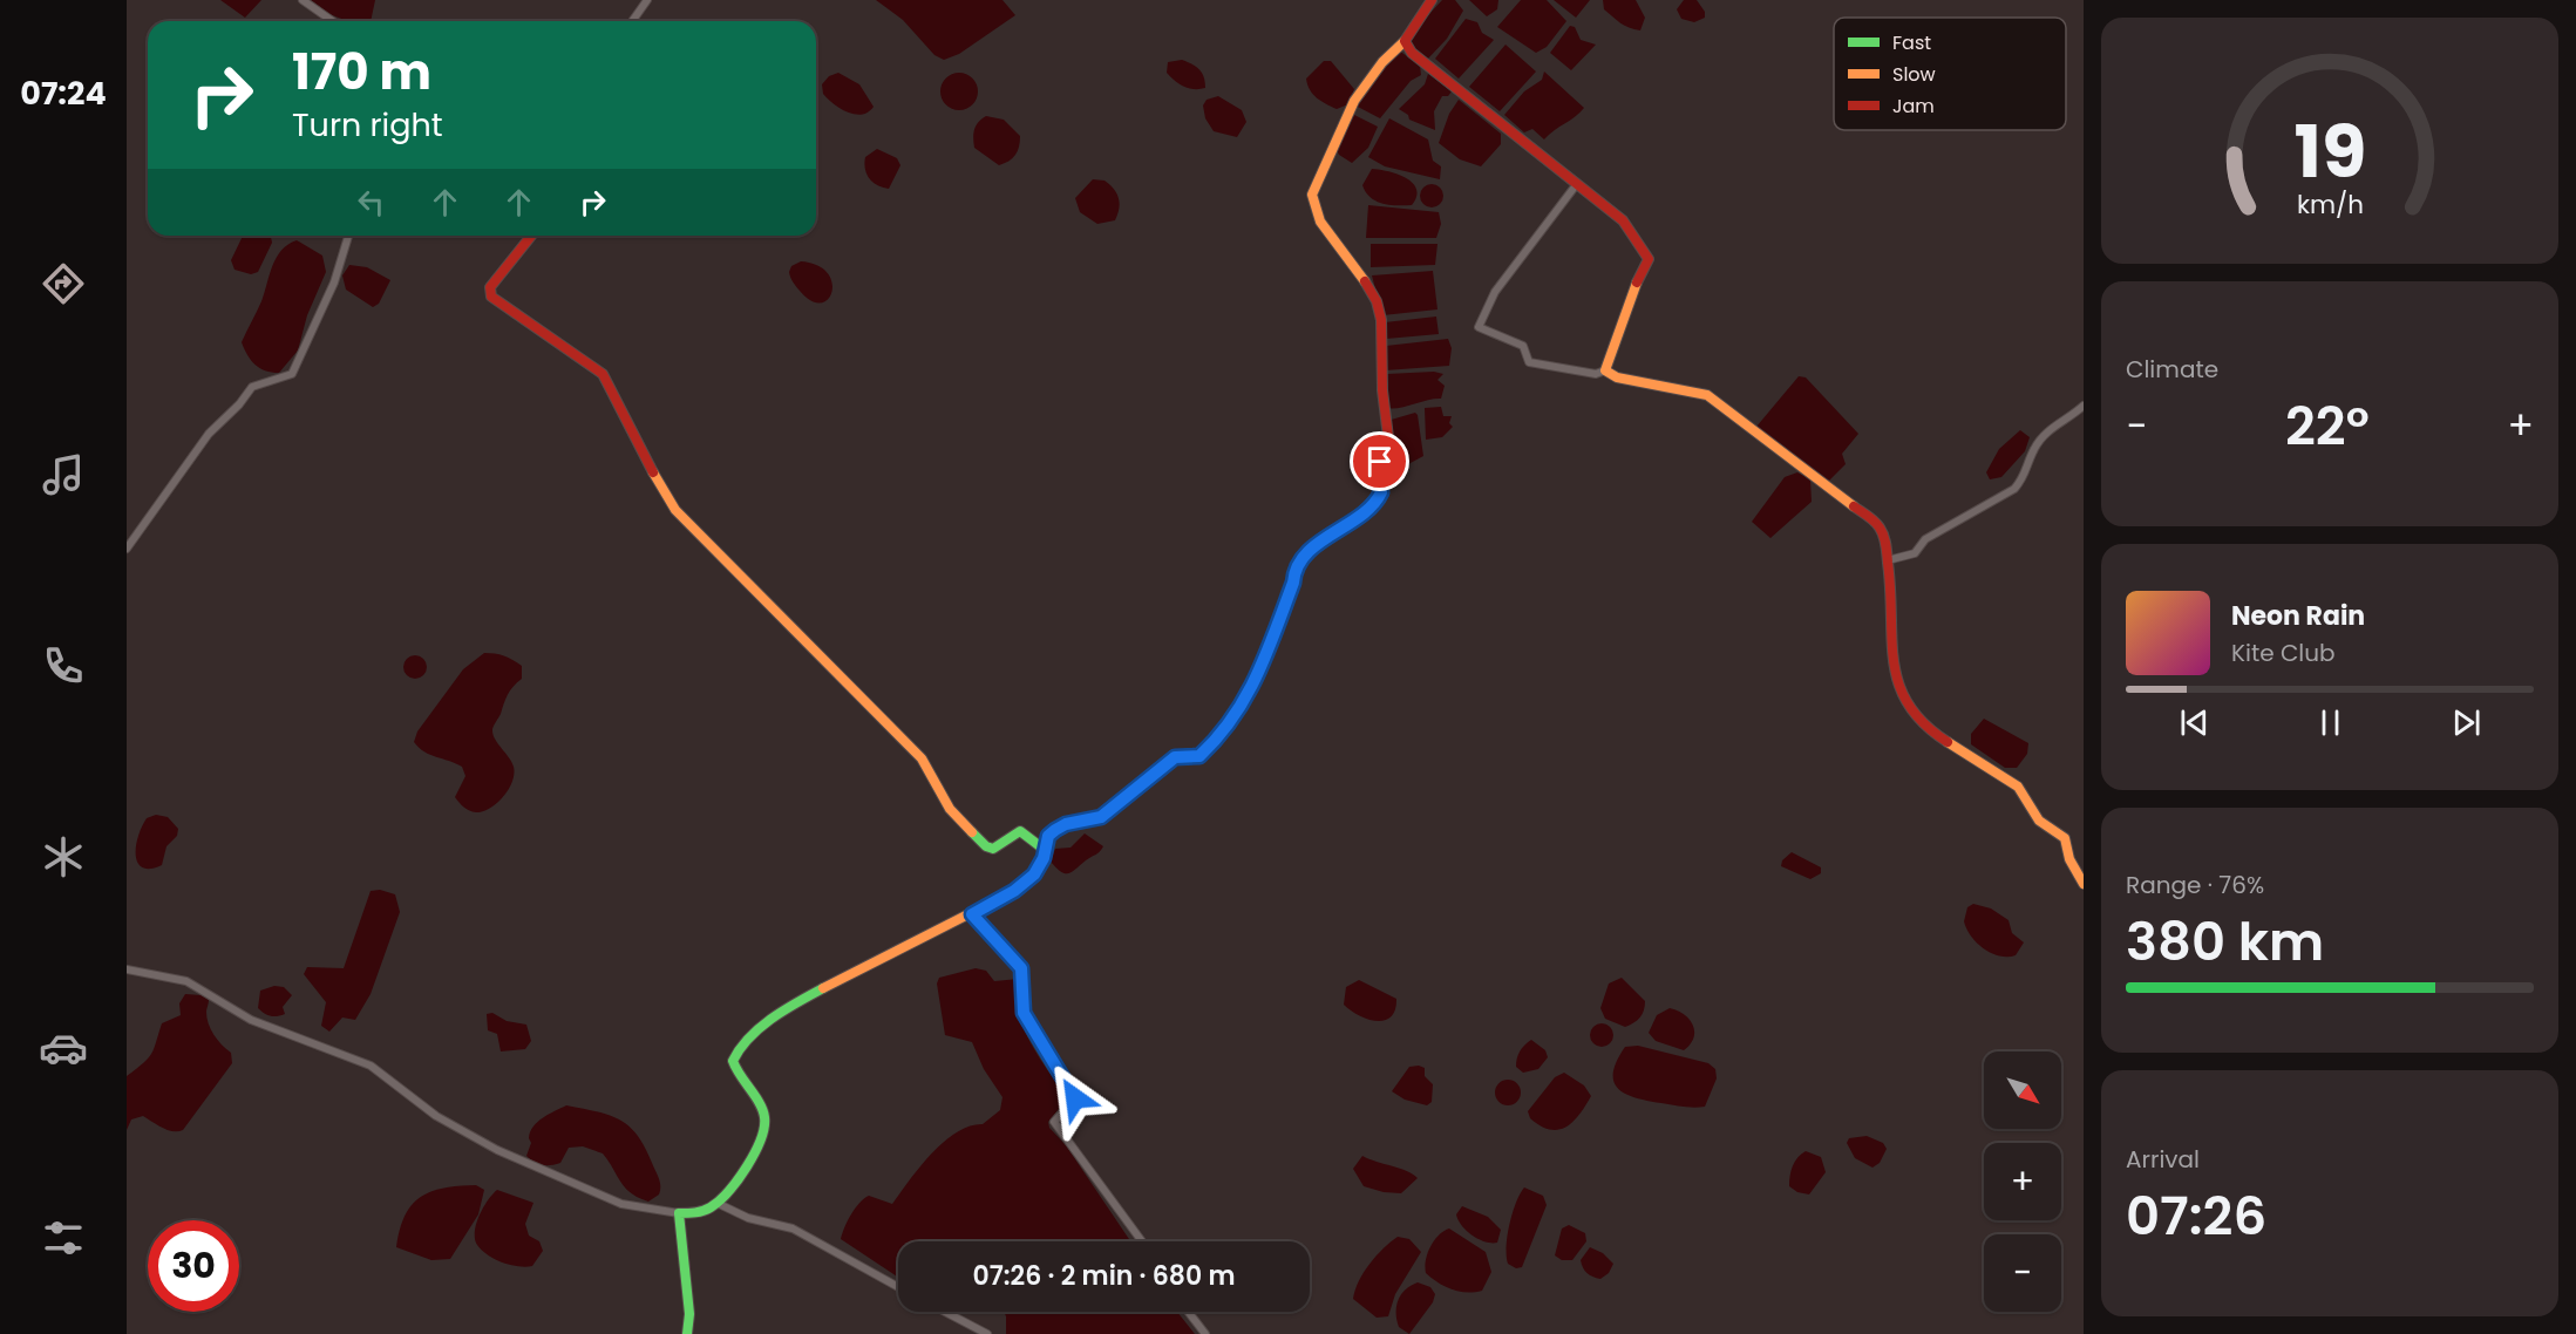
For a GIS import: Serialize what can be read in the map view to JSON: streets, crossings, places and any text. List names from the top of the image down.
{
  "legend": ["Fast", "Slow", "Jam"],
  "north": "bottom right",
  "page": {
    "tabs": "07:24",
    "turn": ["170 m", "Turn right"],
    "tile": [
      "Climate",
      ["Range · 76%", "380 km"],
      ["Arrival", "07:26"]
    ],
    "heat": ["−", "22°", "+"],
    "song": ["Neon Rain", "Kite Club"],
    "map_buttons": ["+", "−"],
    "limit": "30",
    "trip": "07:26 · 2 min · 680 m",
    "gauge": ["19", "km/h"]
  }
}
